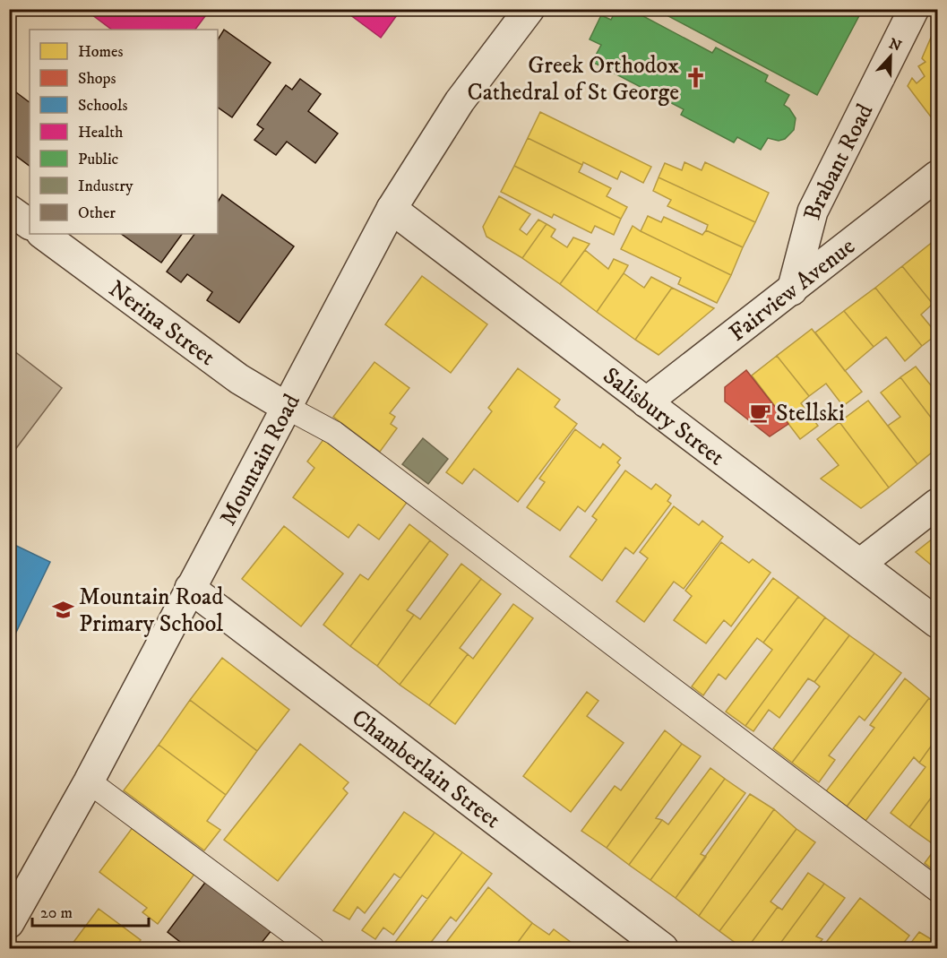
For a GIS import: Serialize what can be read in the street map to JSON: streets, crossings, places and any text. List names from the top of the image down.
{
  "streets": {
    "street": [
      "Brabant Road",
      "Fairview Avenue",
      "Nerina Street",
      "Salisbury Street",
      "Mountain Road",
      "Chamberlain Street"
    ]
  },
  "crossings": [
    ["Brabant Road", "Fairview Avenue"],
    ["Fairview Avenue", "Salisbury Street"],
    ["Nerina Street", "Mountain Road"],
    ["Salisbury Street", "Mountain Road"],
    ["Mountain Road", "Chamberlain Street"]
  ],
  "places": {
    "church": ["Greek Orthodox Cathedral of St George"],
    "cafe": ["Stellski"],
    "school or university": ["Mountain Road Primary School"]
  },
  "legend": [
    "Homes",
    "Shops",
    "Schools",
    "Health",
    "Public",
    "Industry",
    "Other"
  ],
  "scale_bar": "20 m",
  "north": "top"
}
